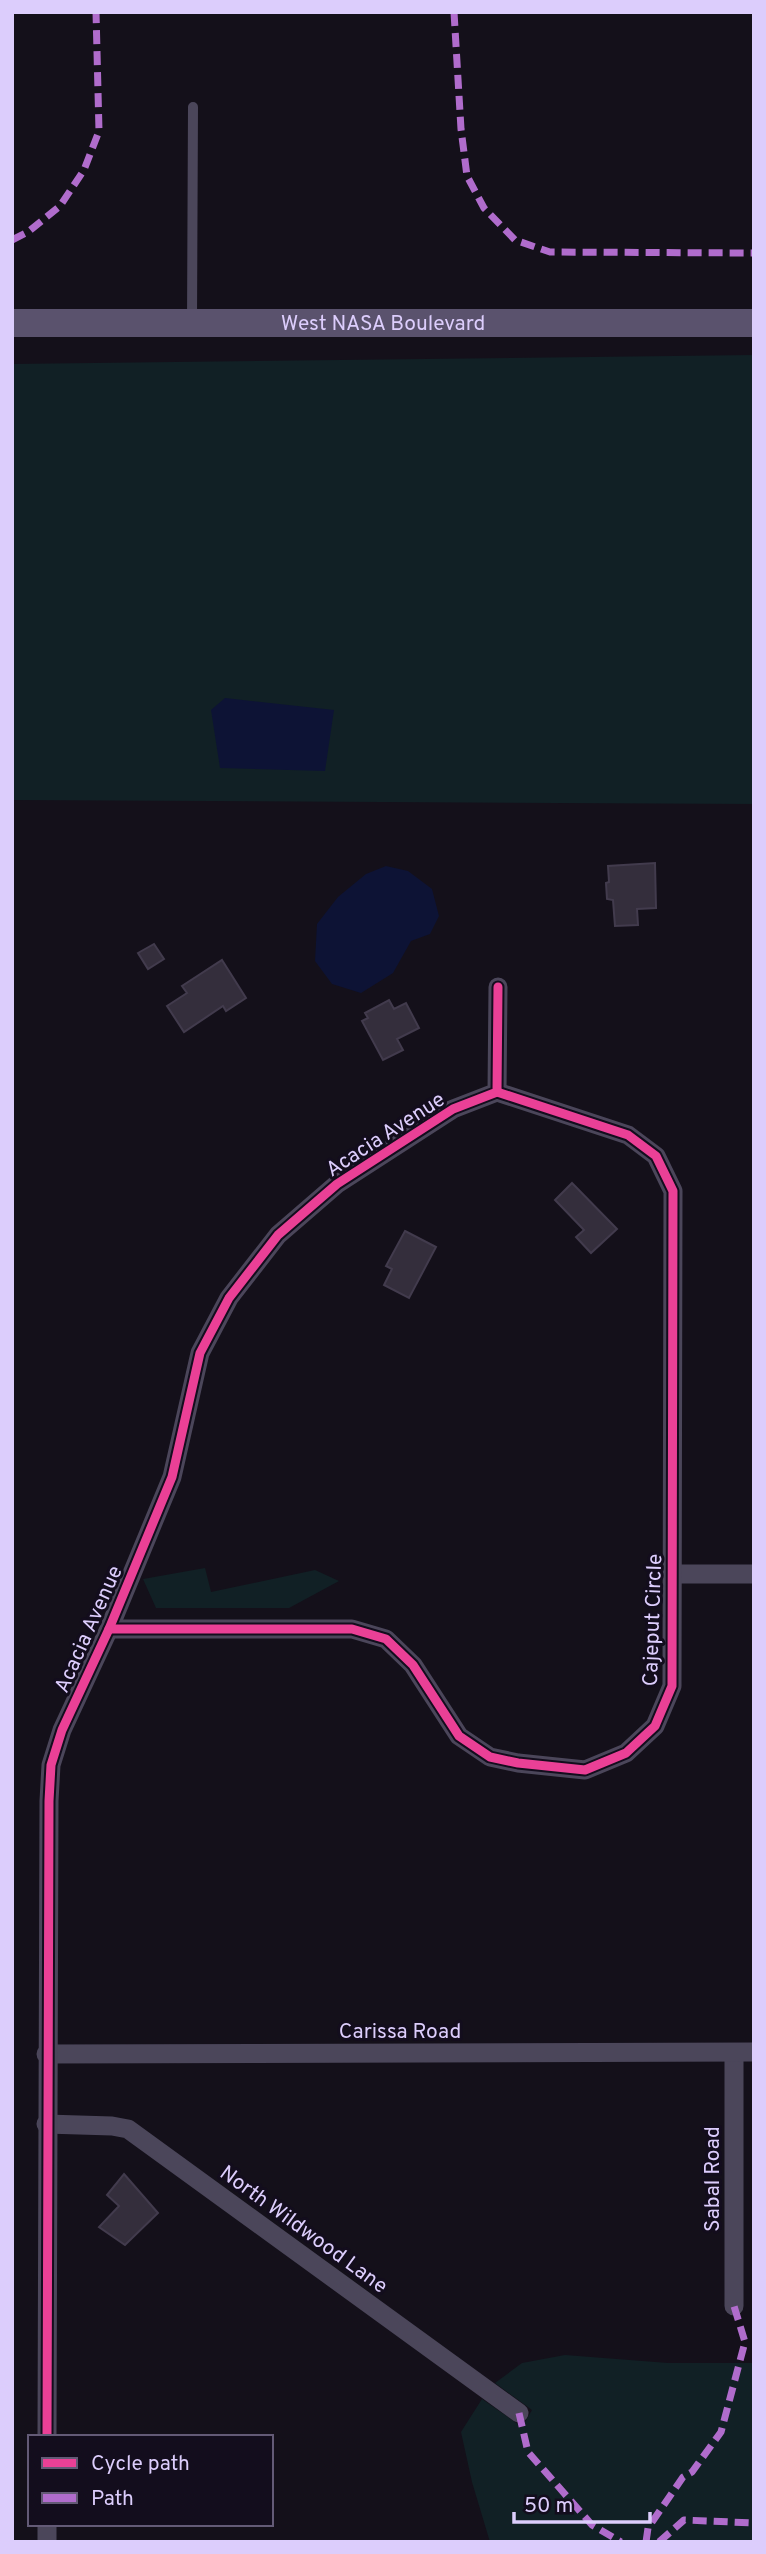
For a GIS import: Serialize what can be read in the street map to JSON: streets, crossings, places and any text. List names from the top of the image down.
{
  "streets": {
    "main road": ["West NASA Boulevard"],
    "street": [
      "Acacia Avenue",
      "Cajeput Circle",
      "Carissa Road",
      "Sabal Road",
      "North Wildwood Lane"
    ]
  },
  "crossings": [
    ["Acacia Avenue", "Cajeput Circle"],
    ["Acacia Avenue", "Carissa Road"],
    ["Acacia Avenue", "North Wildwood Lane"],
    ["Carissa Road", "Sabal Road"]
  ],
  "legend": ["Cycle path", "Path"],
  "scale_bar": "50 m"
}
